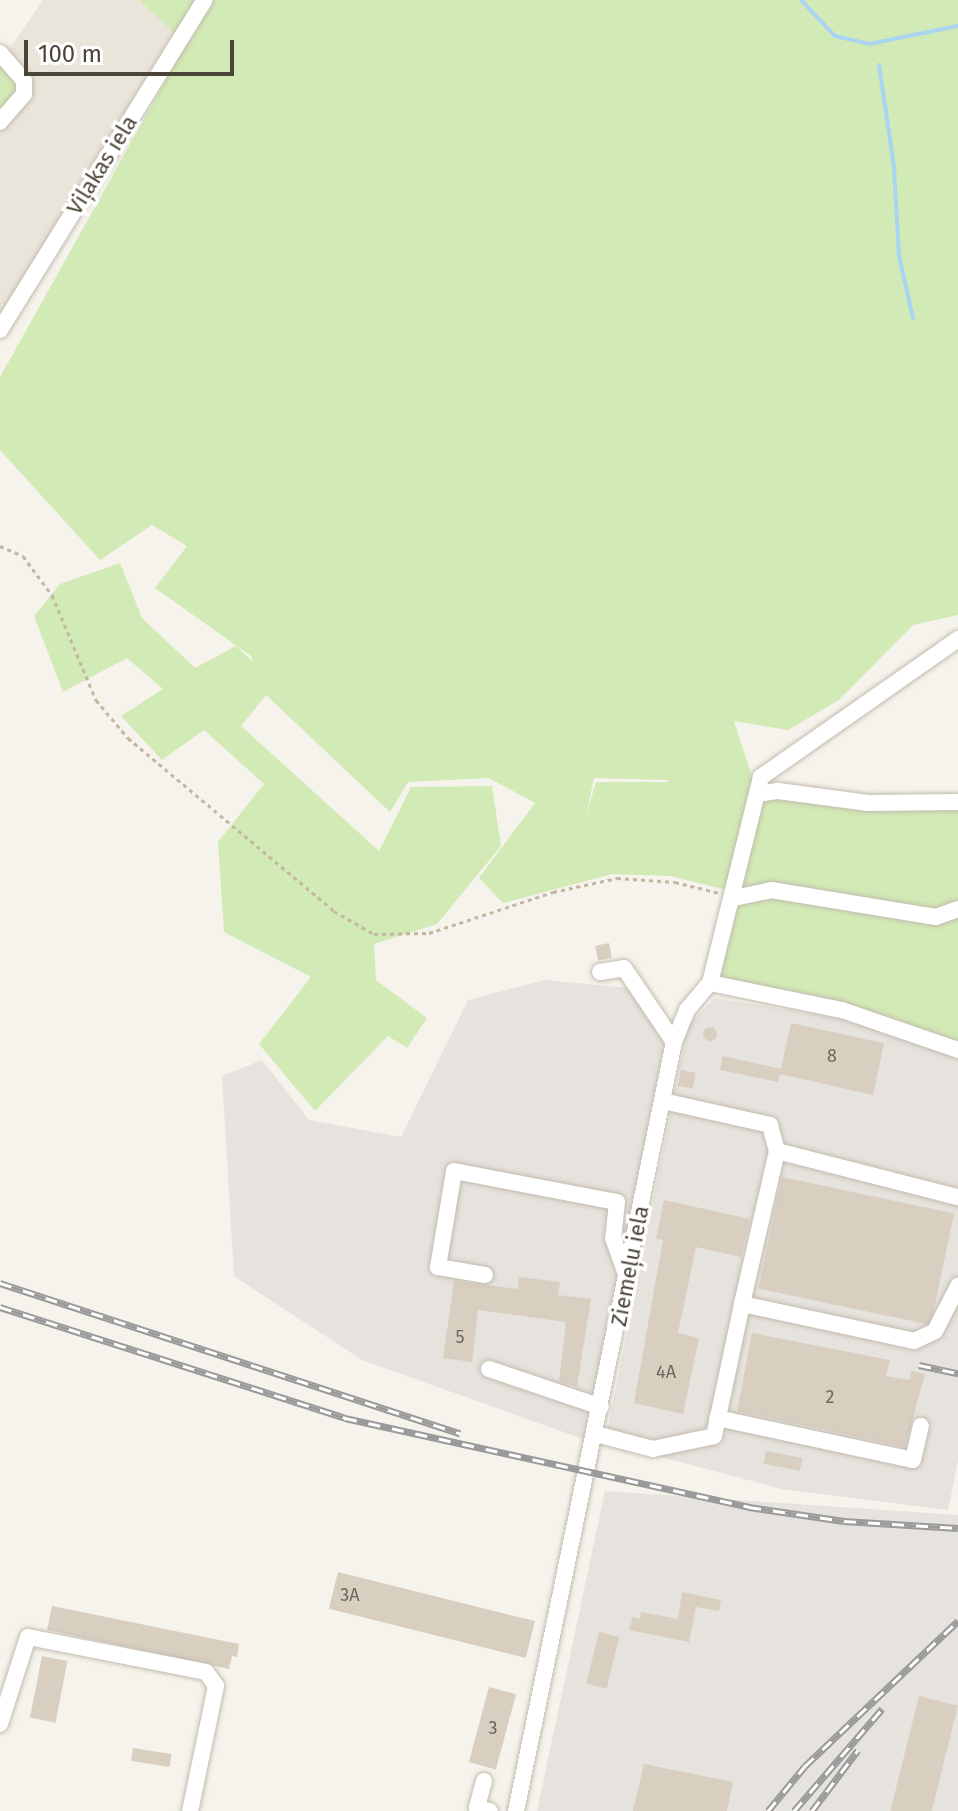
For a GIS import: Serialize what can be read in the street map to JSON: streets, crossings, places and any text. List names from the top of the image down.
{
  "streets": {
    "street": ["Viļakas iela", "Ziemeļu iela"]
  },
  "house_numbers": [
    "8",
    "5",
    "4A",
    "2",
    "3A",
    "3"
  ],
  "scale_bar": "100 m"
}
